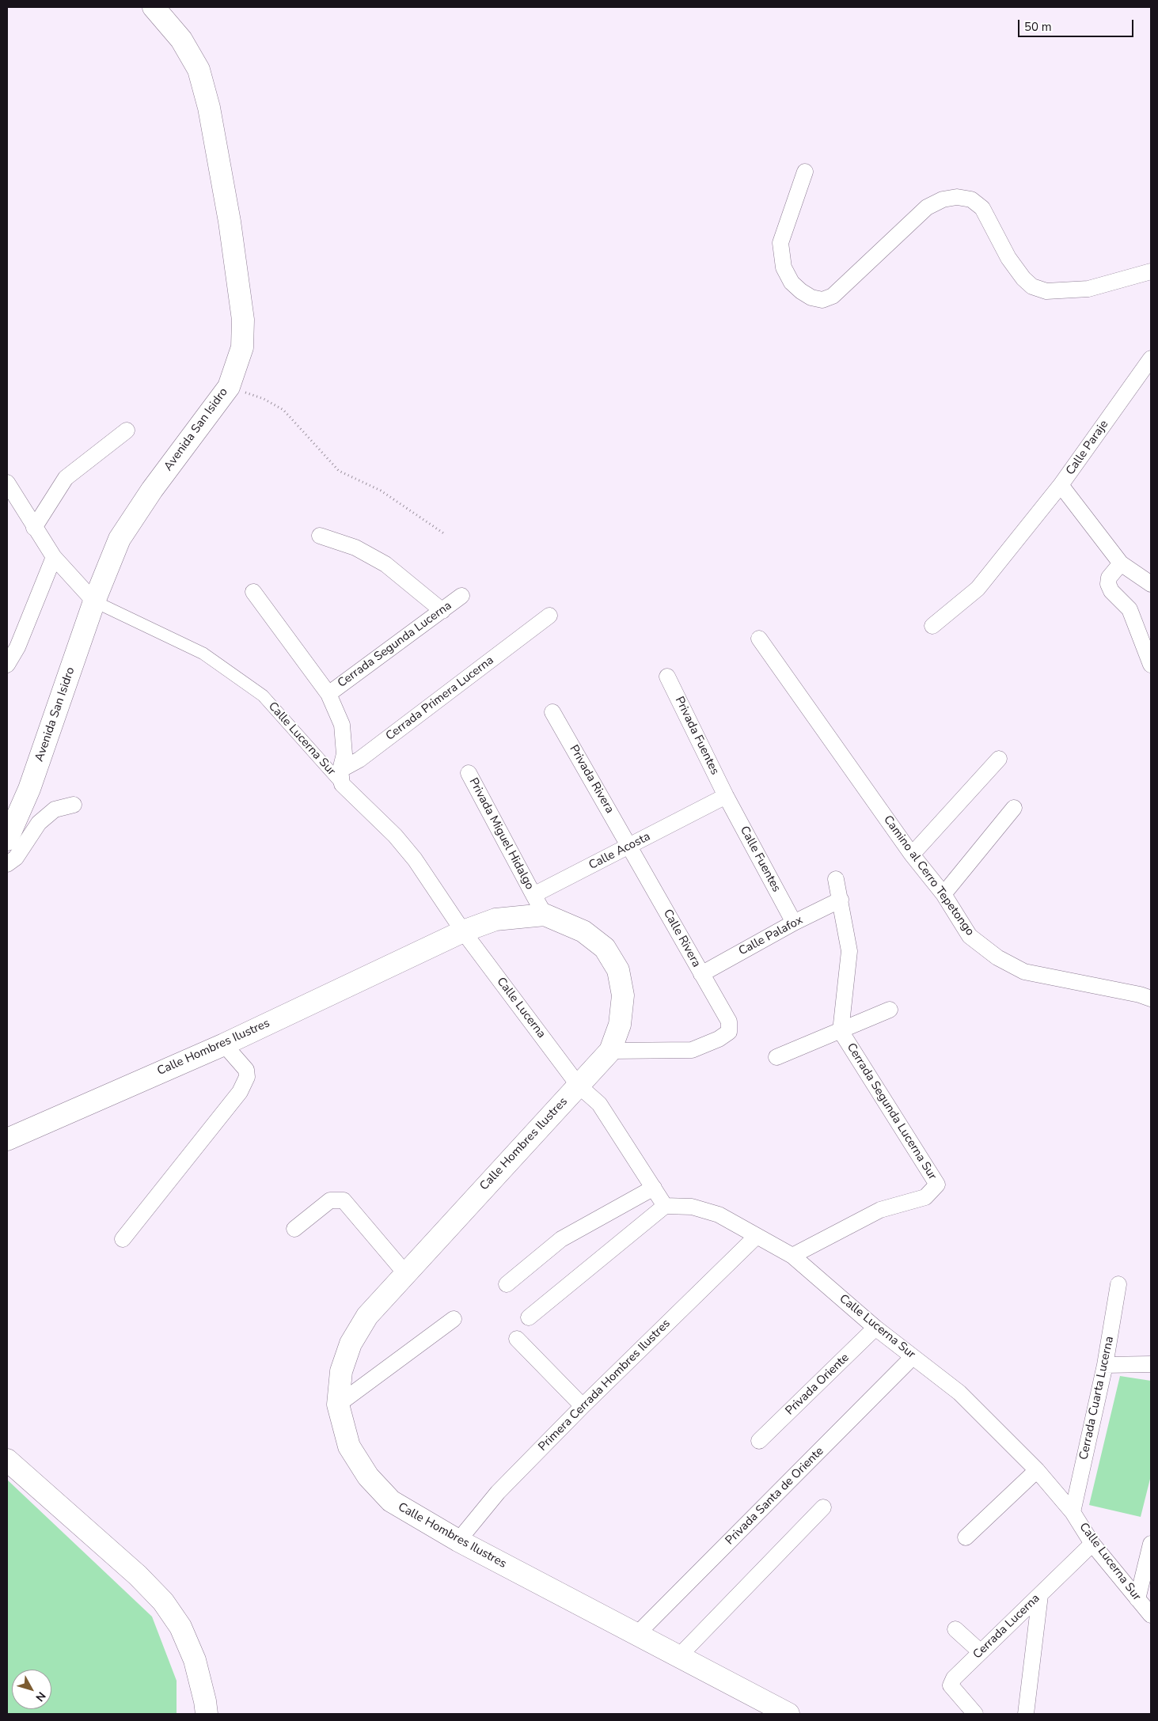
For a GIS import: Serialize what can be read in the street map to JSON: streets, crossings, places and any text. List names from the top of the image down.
{
  "streets": {
    "main road": ["Avenida San Isidro", "Calle Hombres Ilustres"],
    "street": [
      "Calle Paraje",
      "Cerrada Segunda Lucerna",
      "Cerrada Primera Lucerna",
      "Privada Fuentes",
      "Calle Lucerna Sur",
      "Privada Rivera",
      "Privada Miguel Hidalgo",
      "Calle Acosta",
      "Calle Fuentes",
      "Camino al Cerro Tepetongo",
      "Calle Palafox",
      "Calle Rivera",
      "Calle Lucerna",
      "Cerrada Segunda Lucerna Sur",
      "Privada Oriente",
      "Primera Cerrada Hombres Ilustres",
      "Cerrada Cuarta Lucerna",
      "Privada Santa de Oriente",
      "Cerrada Lucerna"
    ]
  },
  "crossings": [
    ["Avenida San Isidro", "Calle Lucerna Sur"],
    ["Cerrada Primera Lucerna", "Calle Lucerna Sur"],
    ["Privada Fuentes", "Calle Acosta"],
    ["Privada Fuentes", "Calle Fuentes"],
    ["Calle Lucerna Sur", "Calle Lucerna"],
    ["Calle Lucerna Sur", "Calle Hombres Ilustres"],
    ["Calle Lucerna Sur", "Cerrada Segunda Lucerna Sur"],
    ["Calle Lucerna Sur", "Privada Oriente"],
    ["Calle Lucerna Sur", "Primera Cerrada Hombres Ilustres"],
    ["Calle Lucerna Sur", "Cerrada Cuarta Lucerna"],
    ["Calle Lucerna Sur", "Privada Santa de Oriente"],
    ["Calle Lucerna Sur", "Cerrada Lucerna"],
    ["Privada Rivera", "Calle Acosta"],
    ["Privada Rivera", "Calle Rivera"],
    ["Privada Miguel Hidalgo", "Calle Acosta"],
    ["Calle Acosta", "Calle Fuentes"],
    ["Calle Acosta", "Calle Rivera"],
    ["Calle Fuentes", "Calle Palafox"],
    ["Calle Palafox", "Calle Rivera"],
    ["Calle Palafox", "Cerrada Segunda Lucerna Sur"],
    ["Calle Rivera", "Calle Hombres Ilustres"],
    ["Calle Lucerna", "Calle Hombres Ilustres"],
    ["Calle Hombres Ilustres", "Primera Cerrada Hombres Ilustres"],
    ["Calle Hombres Ilustres", "Privada Santa de Oriente"]
  ],
  "scale_bar": "50 m",
  "north": "bottom right"
}
